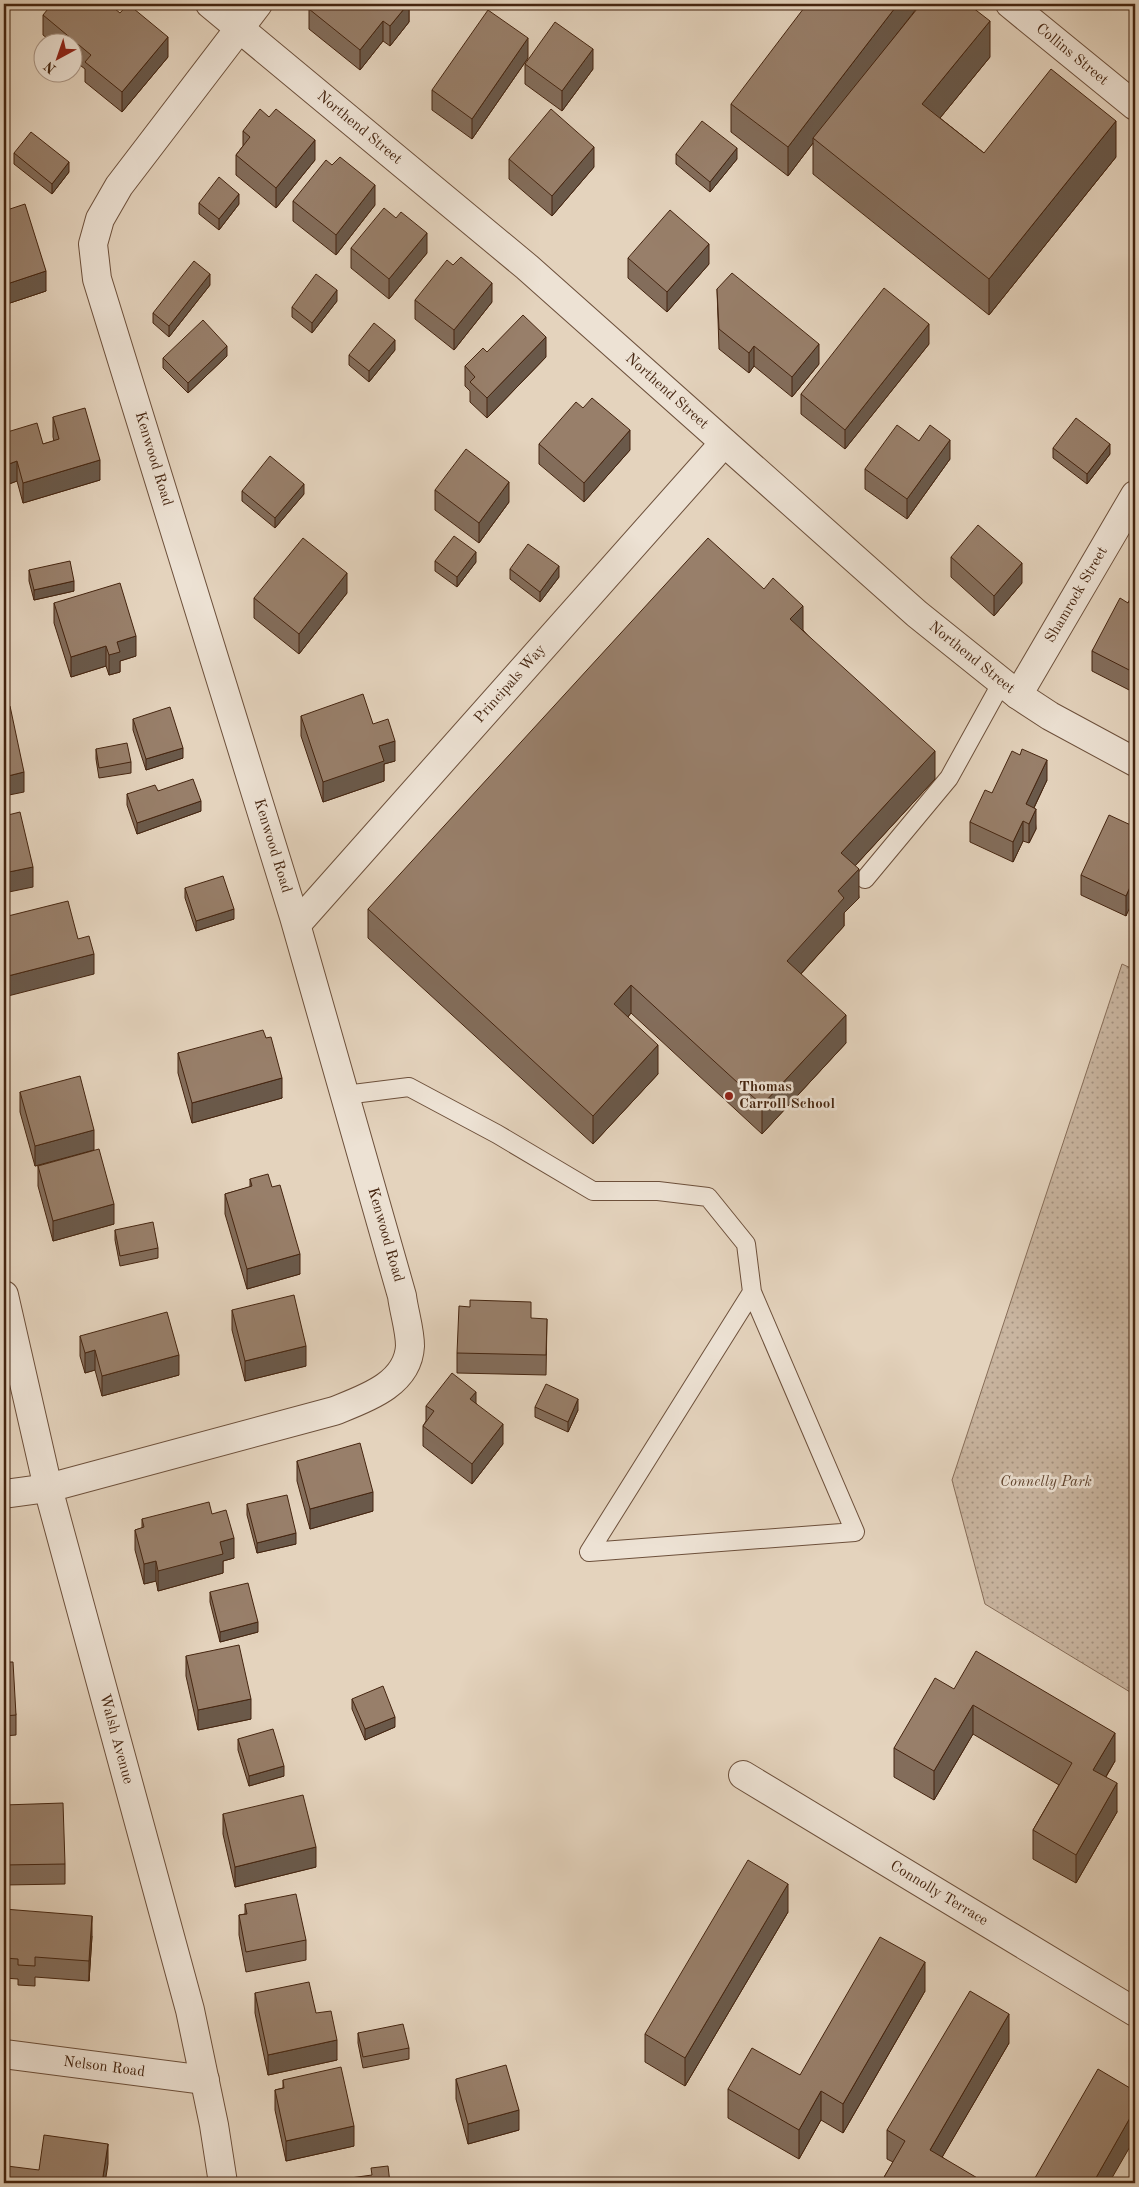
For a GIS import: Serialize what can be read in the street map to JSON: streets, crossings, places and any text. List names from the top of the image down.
{
  "streets": {
    "street": [
      "Collins Street",
      "Northend Street",
      "Kenwood Road",
      "Shamrock Street",
      "Principals Way",
      "Walsh Avenue",
      "Connolly Terrace",
      "Nelson Road"
    ]
  },
  "crossings": [
    ["Northend Street", "Kenwood Road"],
    ["Northend Street", "Shamrock Street"],
    ["Northend Street", "Principals Way"],
    ["Kenwood Road", "Principals Way"],
    ["Kenwood Road", "Walsh Avenue"],
    ["Walsh Avenue", "Nelson Road"]
  ],
  "parks": ["Connelly Park"],
  "places": ["Thomas Carroll School"],
  "north": "bottom left"
}
